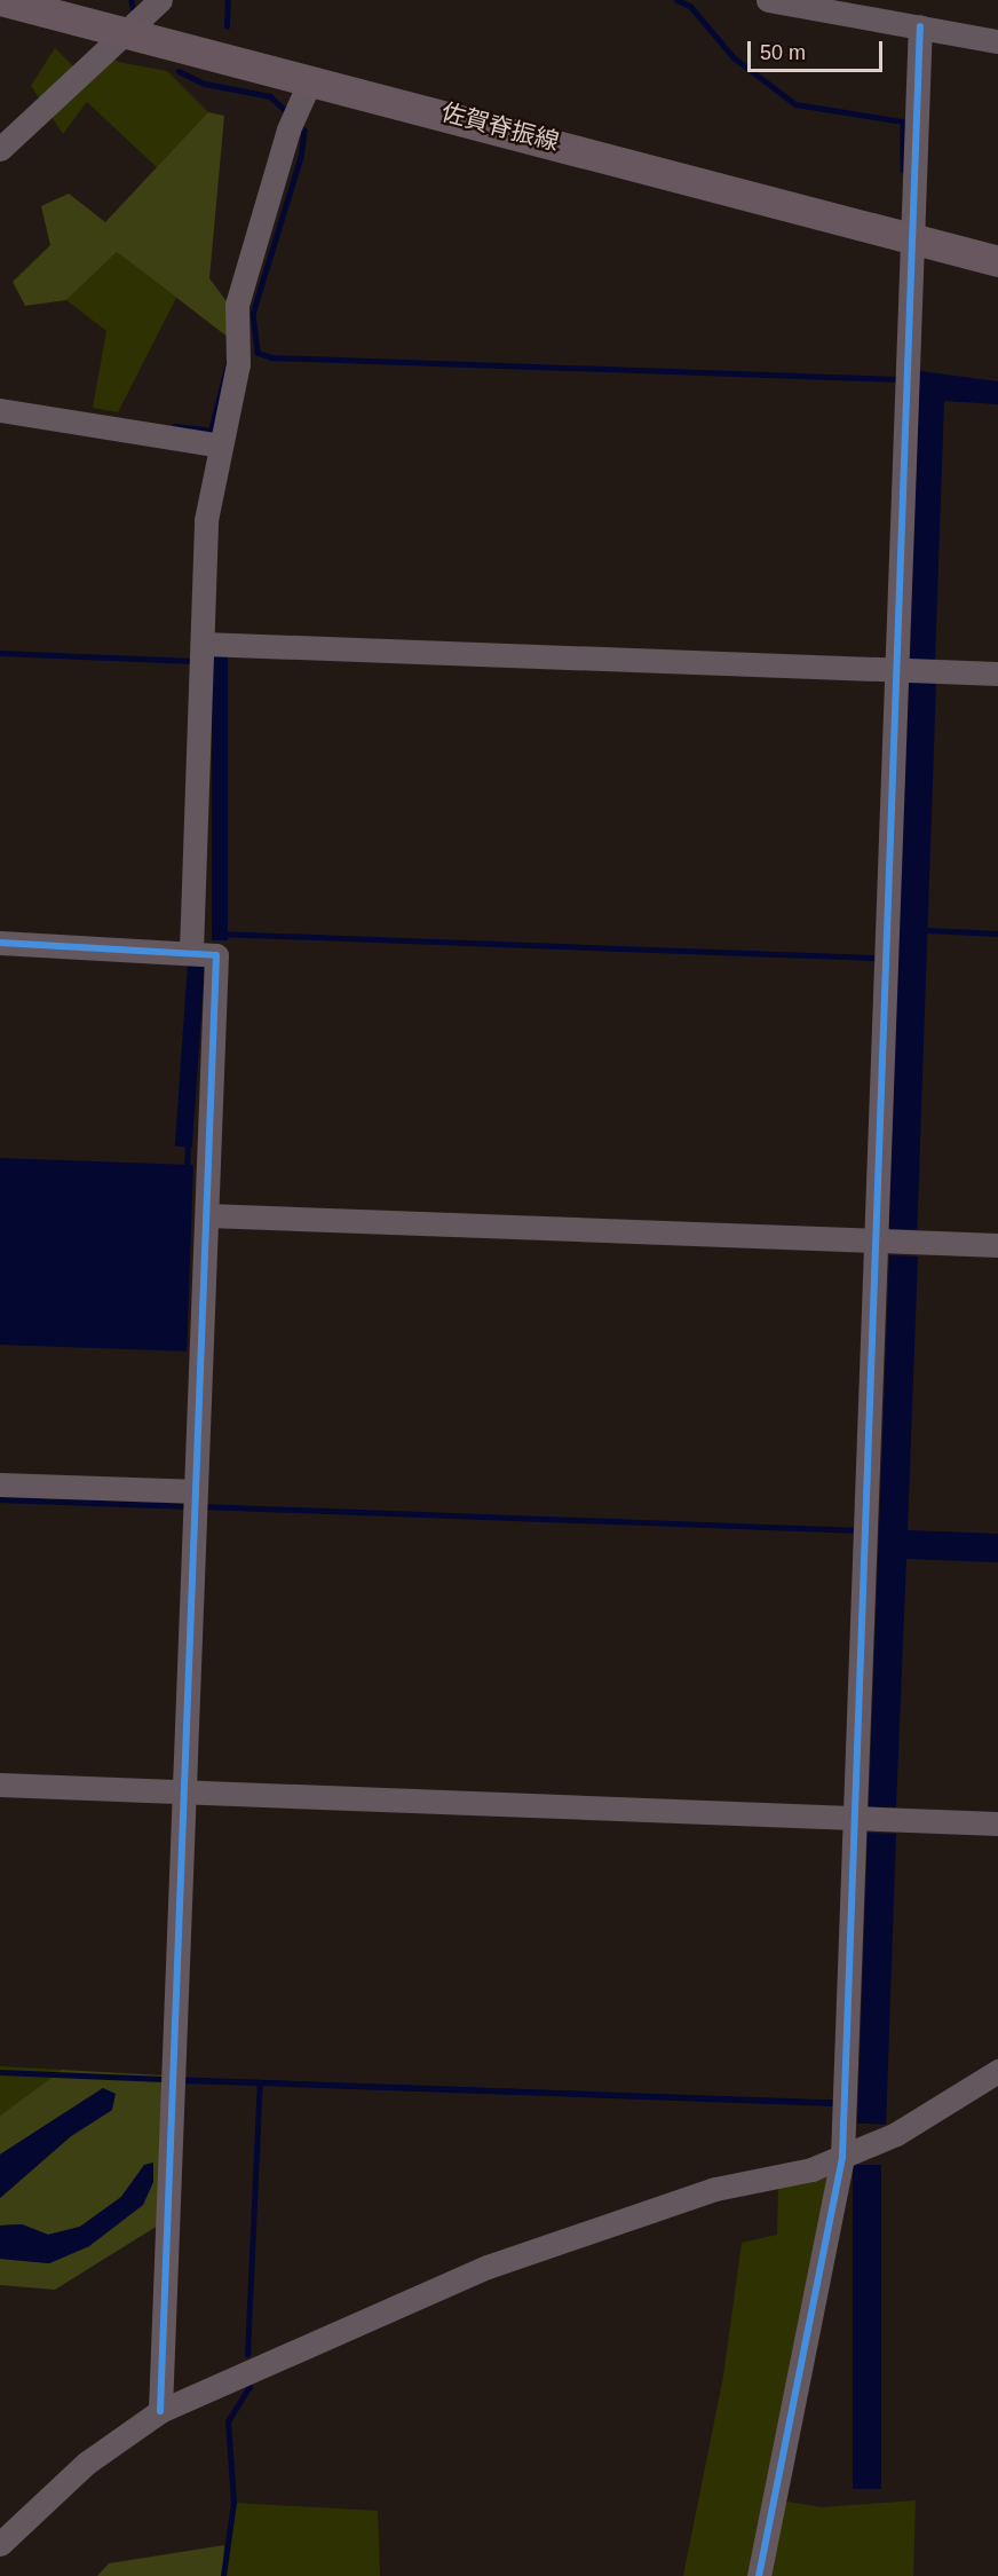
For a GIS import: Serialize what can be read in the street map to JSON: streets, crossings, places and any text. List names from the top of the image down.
{
  "streets": {
    "main road": ["佐賀脊振線"]
  },
  "scale_bar": "50 m"
}
